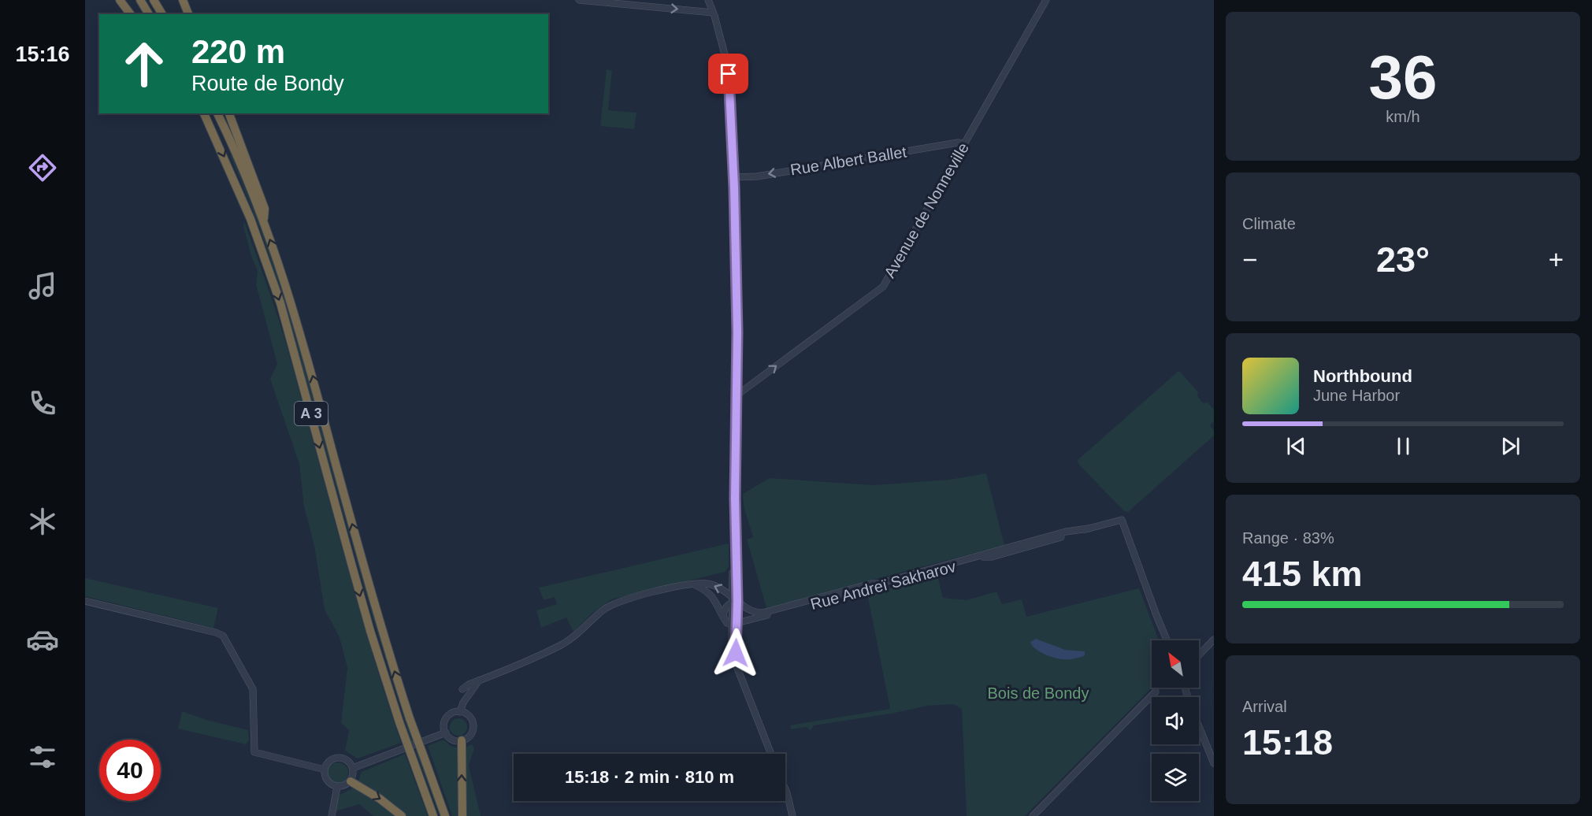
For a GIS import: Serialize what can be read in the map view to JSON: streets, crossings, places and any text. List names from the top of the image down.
{
  "streets": {
    "highway": ["A 3"],
    "street": ["Rue Albert Ballet", "Avenue de Nonneville", "Rue Andreï Sakharov"]
  },
  "crossings": [
    ["Rue Albert Ballet", "Avenue de Nonneville"]
  ],
  "one_way": ["Rue Albert Ballet", "Avenue de Nonneville"],
  "parks": ["Bois de Bondy"],
  "north": "top left",
  "page": {
    "tabs": "15:16",
    "tile": [
      ["36", "km/h"],
      "Climate",
      ["Range · 83%", "415 km"],
      ["Arrival", "15:18"]
    ],
    "turn": ["220 m", "Route de Bondy"],
    "heat": ["−", "23°", "+"],
    "song": ["Northbound", "June Harbor"],
    "limit": "40",
    "trip": "15:18 · 2 min · 810 m"
  }
}
